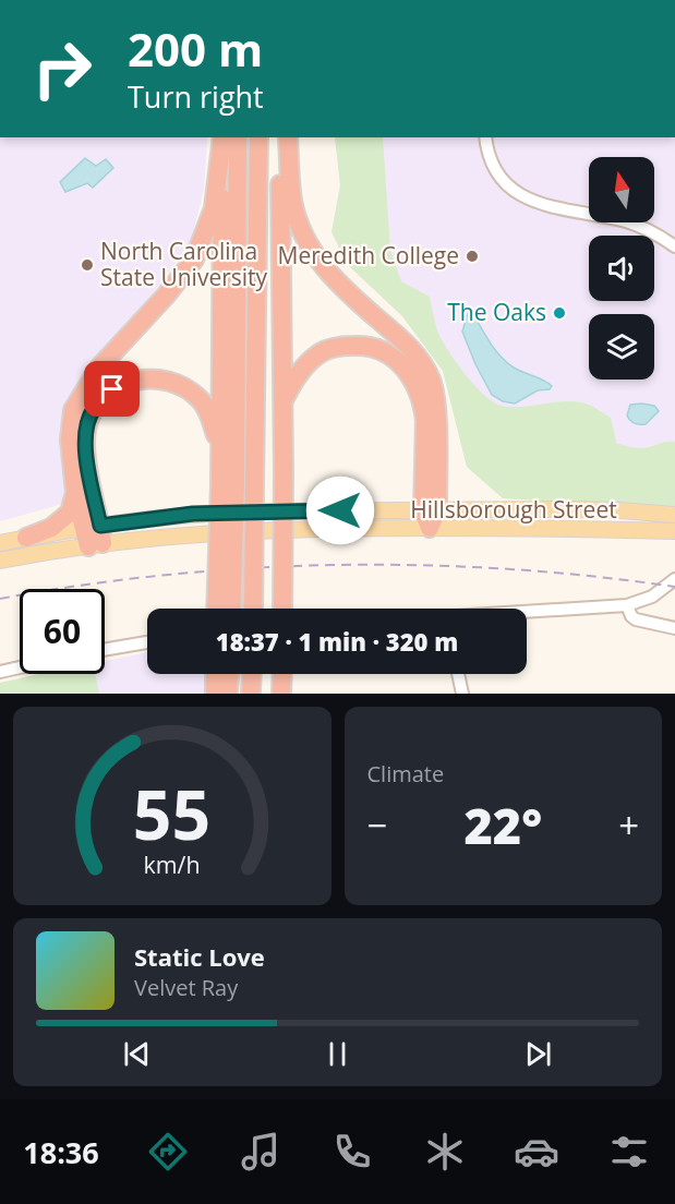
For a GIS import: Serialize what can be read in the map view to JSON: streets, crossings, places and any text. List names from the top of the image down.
{
  "streets": {
    "main road": ["Hillsborough Street"]
  },
  "places": ["Meredith College", "North Carolina State University", "The Oaks"],
  "north": "top",
  "page": {
    "turn": ["200 m", "Turn right"],
    "limit": "60",
    "trip": "18:37 · 1 min · 320 m",
    "tile": "Climate",
    "heat": ["−", "22°", "+"],
    "song": ["Static Love", "Velvet Ray"],
    "tabs": "18:36",
    "gauge": ["55", "km/h"]
  }
}
